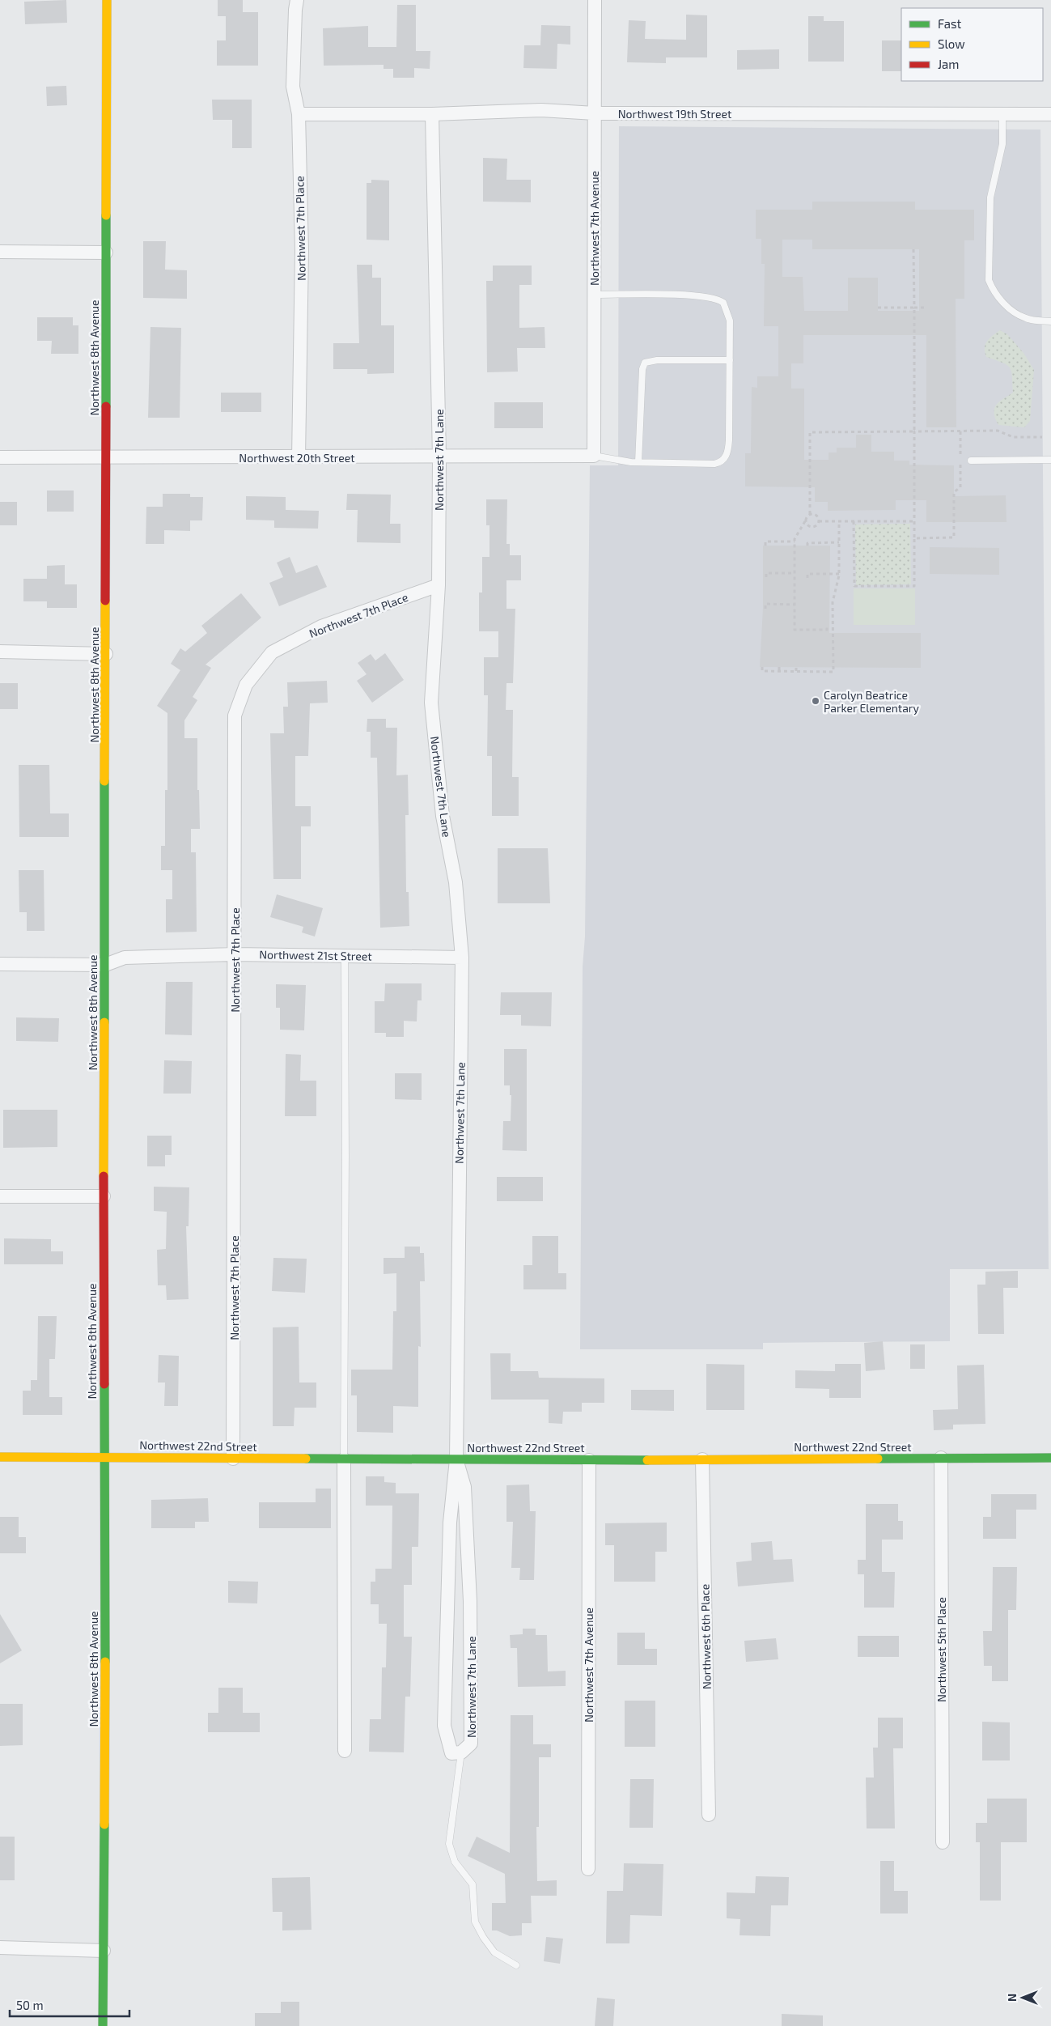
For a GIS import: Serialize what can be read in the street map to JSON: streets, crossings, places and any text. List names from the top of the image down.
{
  "streets": {
    "street": [
      "Northwest 19th Street",
      "Northwest 7th Place",
      "Northwest 7th Avenue",
      "Northwest 8th Avenue",
      "Northwest 20th Street",
      "Northwest 7th Lane",
      "Northwest 21st Street",
      "Northwest 22nd Street",
      "Northwest 6th Place",
      "Northwest 5th Place"
    ]
  },
  "crossings": [
    ["Northwest 19th Street", "Northwest 7th Place"],
    ["Northwest 19th Street", "Northwest 7th Avenue"],
    ["Northwest 19th Street", "Northwest 7th Lane"],
    ["Northwest 7th Place", "Northwest 20th Street"],
    ["Northwest 7th Place", "Northwest 7th Lane"],
    ["Northwest 7th Place", "Northwest 21st Street"],
    ["Northwest 7th Place", "Northwest 22nd Street"],
    ["Northwest 7th Avenue", "Northwest 20th Street"],
    ["Northwest 7th Avenue", "Northwest 22nd Street"],
    ["Northwest 8th Avenue", "Northwest 20th Street"],
    ["Northwest 8th Avenue", "Northwest 21st Street"],
    ["Northwest 8th Avenue", "Northwest 22nd Street"],
    ["Northwest 20th Street", "Northwest 7th Lane"],
    ["Northwest 7th Lane", "Northwest 21st Street"],
    ["Northwest 7th Lane", "Northwest 22nd Street"],
    ["Northwest 22nd Street", "Northwest 6th Place"],
    ["Northwest 22nd Street", "Northwest 5th Place"]
  ],
  "places": ["Carolyn Beatrice Parker Elementary"],
  "legend": ["Fast", "Slow", "Jam"],
  "scale_bar": "50 m",
  "north": "left"
}
